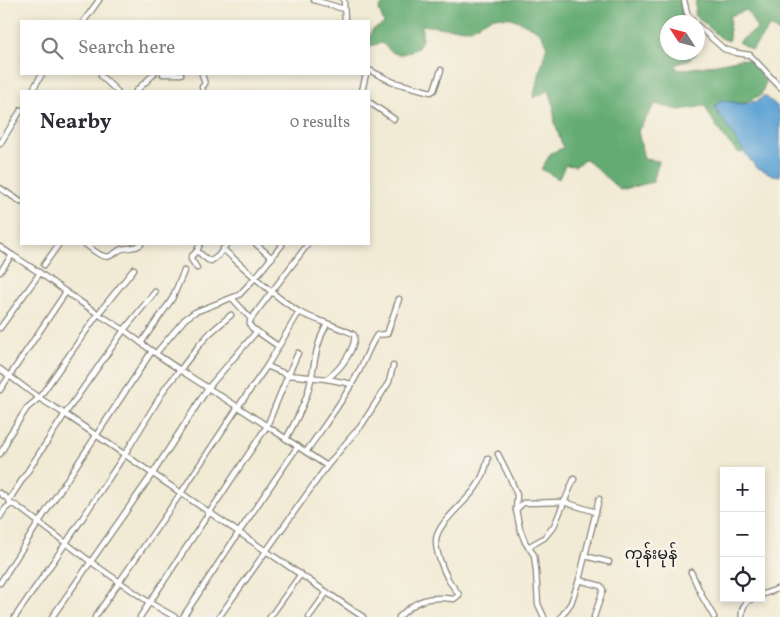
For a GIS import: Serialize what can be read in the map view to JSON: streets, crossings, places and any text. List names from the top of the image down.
{
  "districts": ["ကုန်းမုန်"],
  "north": "top left",
  "page": {
    "search": "Search here",
    "heading": ["Nearby", "0 results"],
    "map_buttons": ["+", "−"]
  }
}
